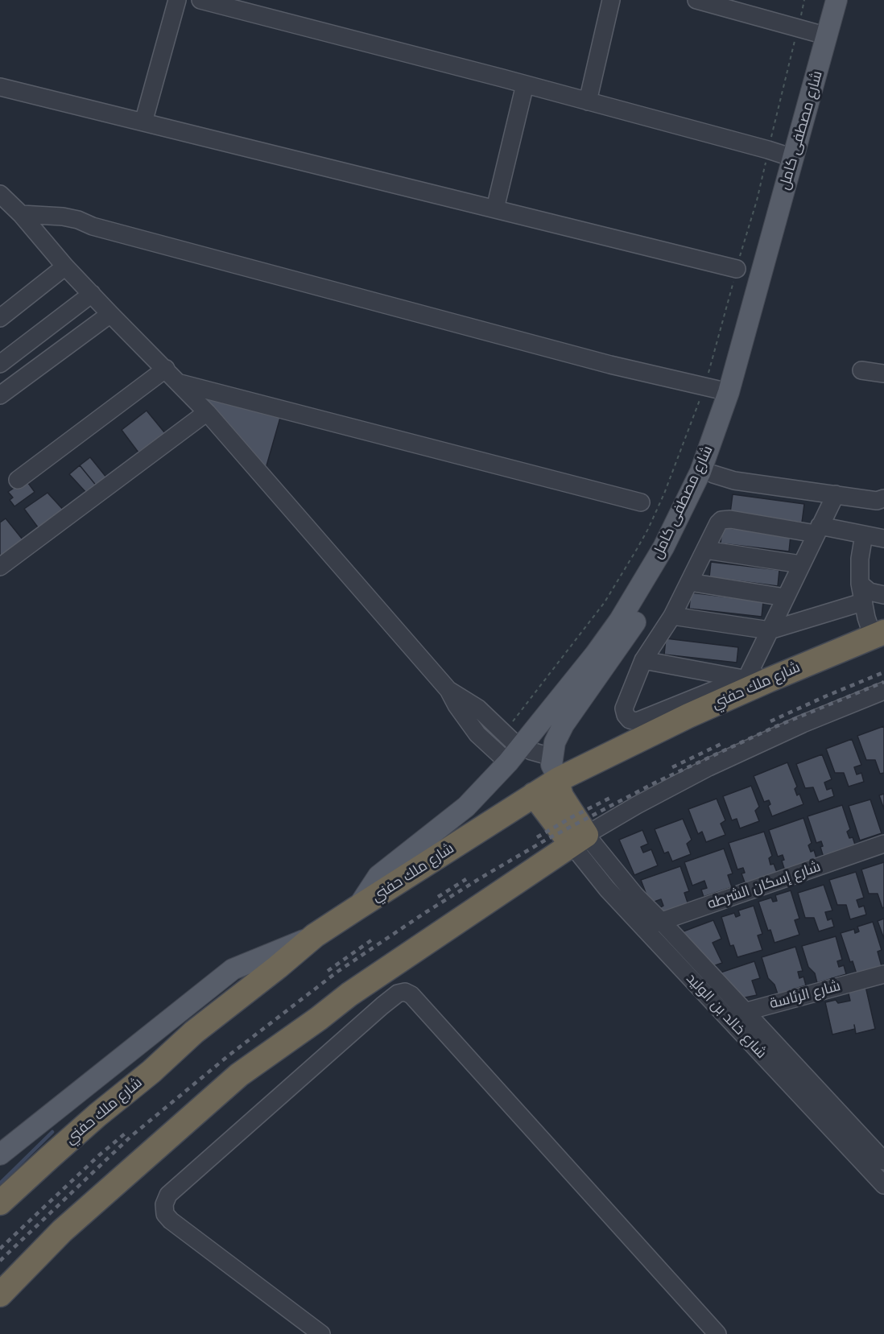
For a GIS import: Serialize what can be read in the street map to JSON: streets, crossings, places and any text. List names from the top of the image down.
{
  "streets": {
    "highway": ["شارع ملك حفني"],
    "main road": ["شارع مصطفى كامل"],
    "street": ["شارع إسكان الشرطه", "شارع الرئاسة", "شارع خالد بن الوليد"]
  },
  "crossings": [
    ["شارع مصطفى كامل", "شارع ملك حفني"],
    ["شارع إسكان الشرطه", "شارع خالد بن الوليد"],
    ["شارع الرئاسة", "شارع خالد بن الوليد"]
  ]
}
